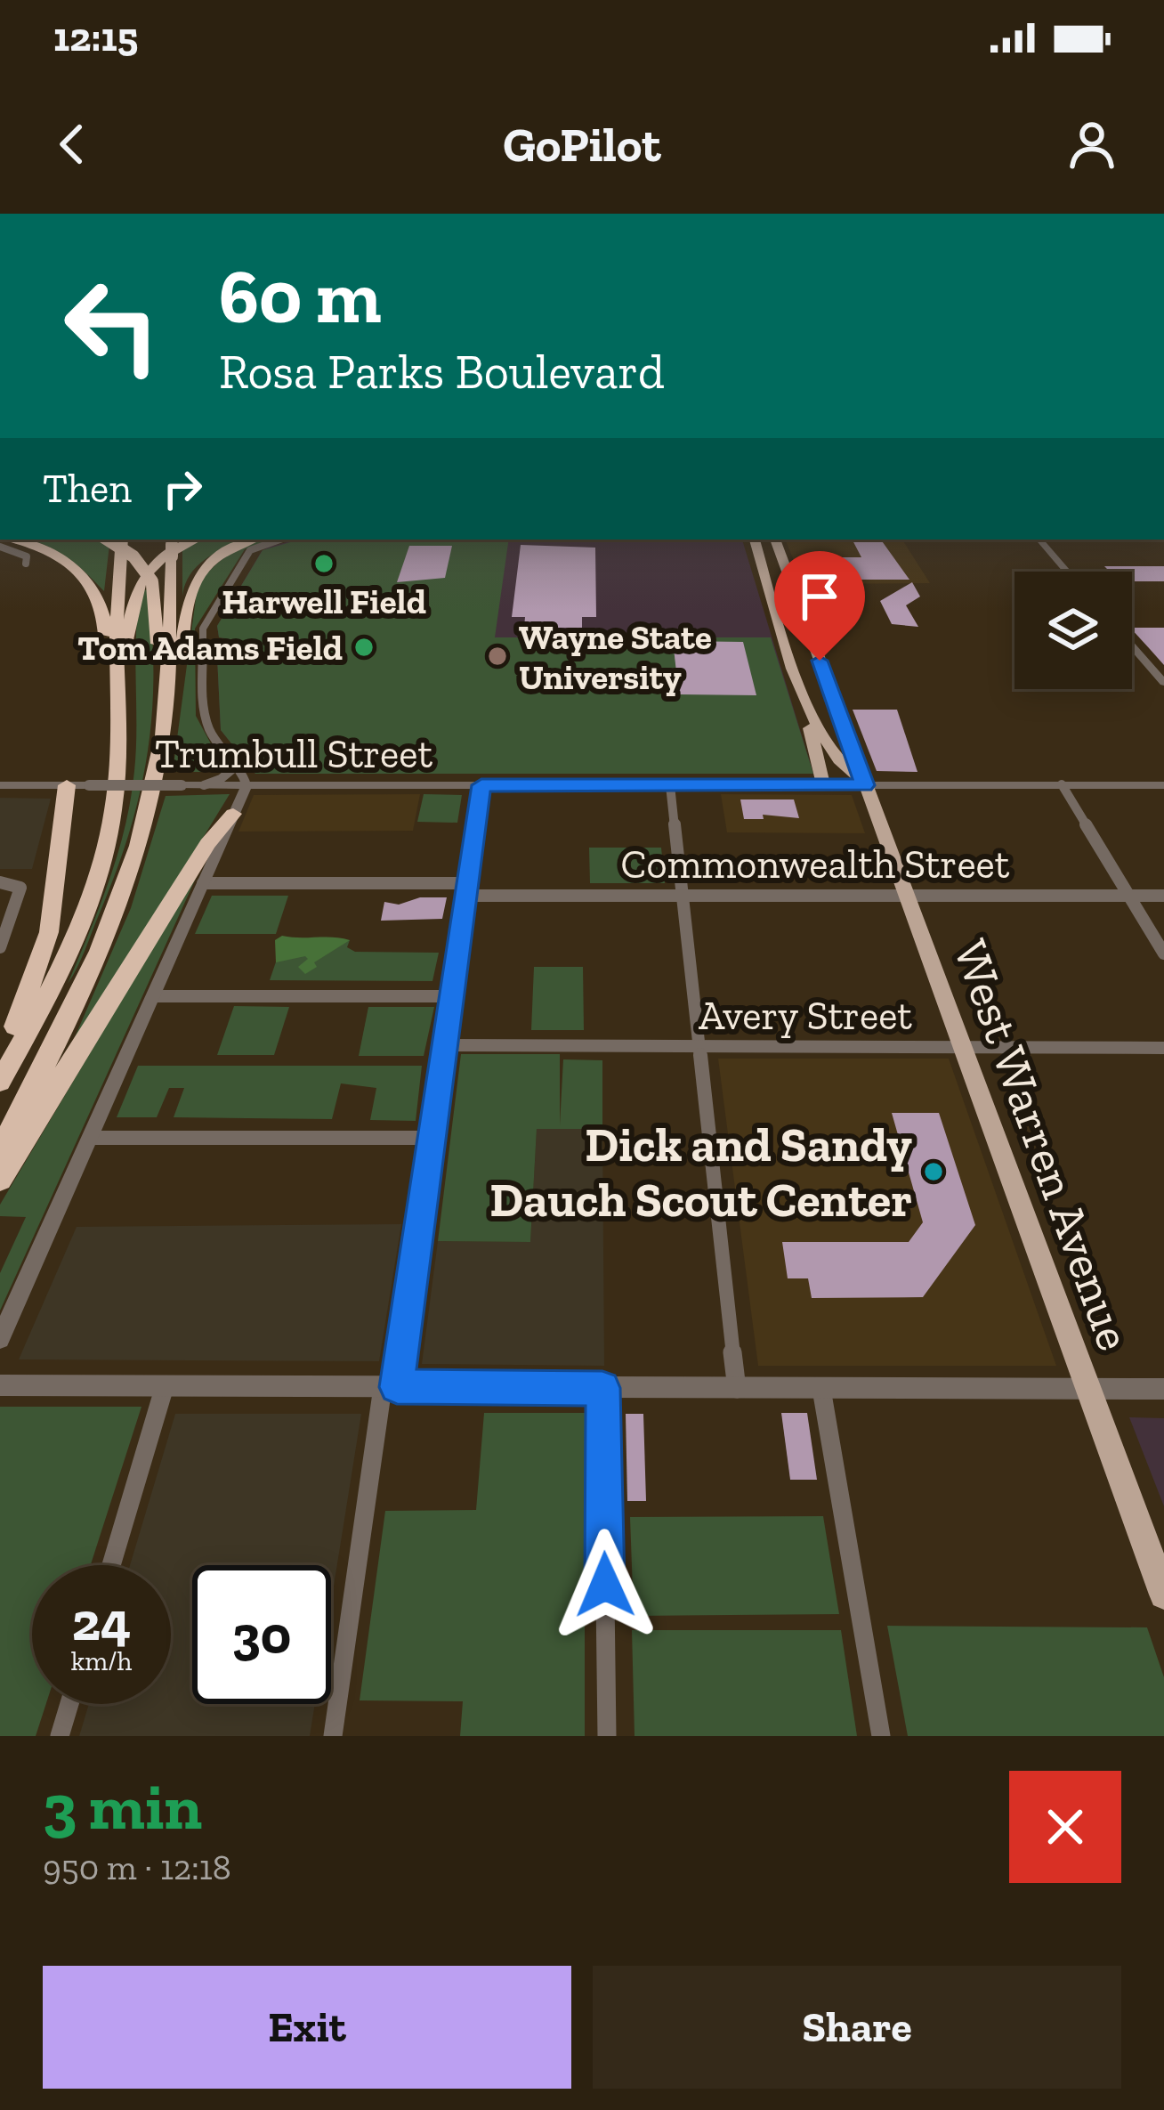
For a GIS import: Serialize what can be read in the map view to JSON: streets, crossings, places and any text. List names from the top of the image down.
{
  "streets": {
    "main road": ["West Warren Avenue"],
    "street": ["Trumbull Street", "Commonwealth Street", "Avery Street"]
  },
  "crossings": [
    ["Trumbull Street", "West Warren Avenue"],
    ["Commonwealth Street", "West Warren Avenue"],
    ["Avery Street", "West Warren Avenue"]
  ],
  "places": [
    "Harwell Field",
    "Tom Adams Field",
    "Wayne State University",
    "Dick and Sandy Dauch Scout Center"
  ],
  "page": {
    "status": "12:15",
    "header": "GoPilot",
    "turn": ["60 m", "Rosa Parks Boulevard"],
    "then": "Then",
    "speed": "24 km/h",
    "limit": "30",
    "heading": ["3 min", "950 m · 12:18"],
    "buttons": ["Exit", "Share"]
  }
}
